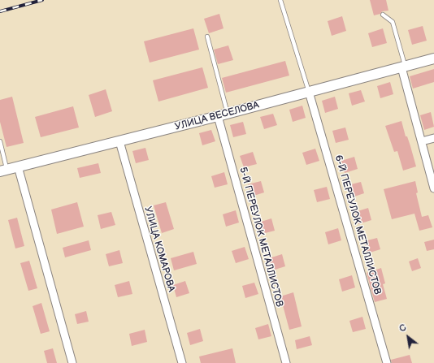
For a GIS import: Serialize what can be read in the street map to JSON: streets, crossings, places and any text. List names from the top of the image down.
{
  "streets": {
    "street": [
      "УЛИЦА ВЕСЕЛОВА",
      "6-Й ПЕРЕУЛОК МЕТАЛЛИСТОВ",
      "5-Й ПЕРЕУЛОК МЕТАЛЛИСТОВ",
      "УЛИЦА КОМАРОВА"
    ]
  },
  "crossings": [
    ["УЛИЦА ВЕСЕЛОВА", "6-Й ПЕРЕУЛОК МЕТАЛЛИСТОВ"],
    ["УЛИЦА ВЕСЕЛОВА", "5-Й ПЕРЕУЛОК МЕТАЛЛИСТОВ"],
    ["УЛИЦА ВЕСЕЛОВА", "УЛИЦА КОМАРОВА"]
  ],
  "north": "top left"
}
